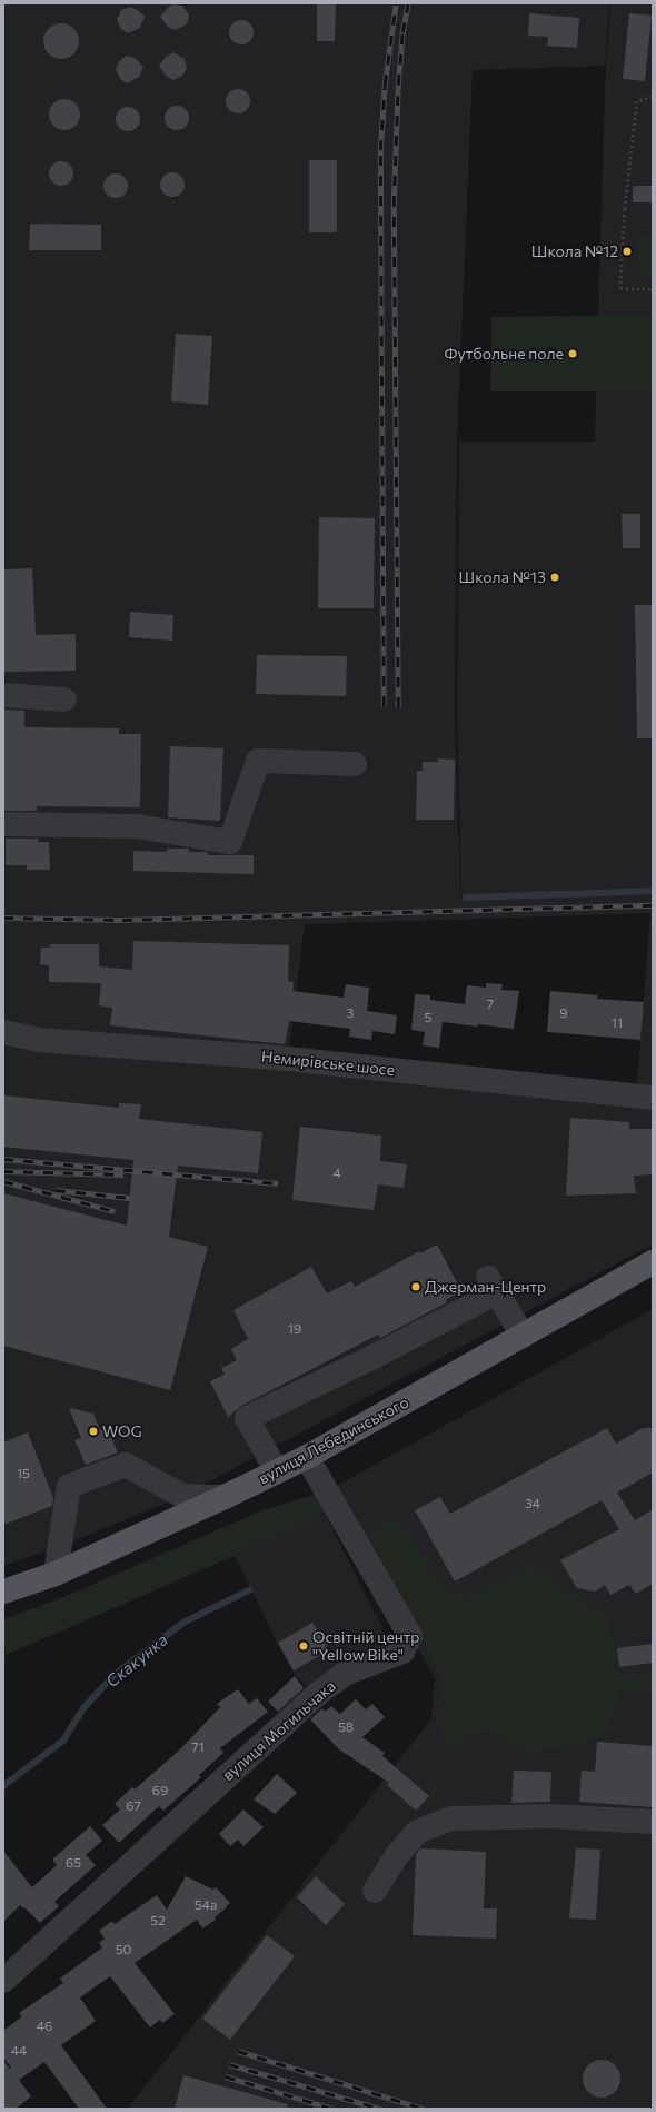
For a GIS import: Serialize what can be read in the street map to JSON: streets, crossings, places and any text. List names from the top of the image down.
{
  "streets": {
    "main road": ["вулиця Лебединського"],
    "street": ["Немирівське шосе", "вулиця Могильчака"]
  },
  "crossings": [
    ["вулиця Лебединського", "вулиця Могильчака"]
  ],
  "water": ["Скакунка"],
  "places": [
    "Школа №12",
    "Футбольне поле",
    "Школа №13",
    "Джерман-Центр",
    "WOG",
    "Освітній центр \"Yellow Bike\""
  ],
  "house_numbers": [
    "7",
    "3",
    "9",
    "5",
    "11",
    "4",
    "19",
    "15",
    "34",
    "58",
    "71",
    "69",
    "67",
    "65",
    "54а",
    "52",
    "50",
    "46",
    "44"
  ]
}
